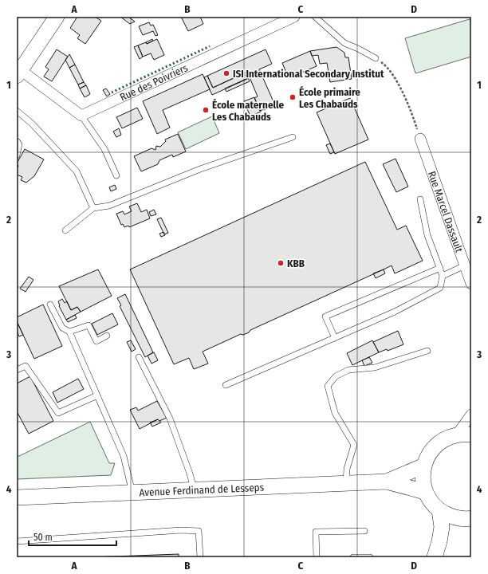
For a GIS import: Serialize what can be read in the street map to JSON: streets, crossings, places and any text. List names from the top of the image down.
{
  "streets": {
    "main road": ["Avenue Ferdinand de Lesseps"],
    "street": ["Rue des Poivriers", "Rue Marcel Dassault"]
  },
  "places": [
    "ISI International Secondary Institut",
    "École primaire Les Chabauds",
    "École maternelle Les Chabauds",
    "KBB"
  ],
  "scale_bar": "50 m",
  "grid": {
    "columns": [
      "A",
      "B",
      "C",
      "D"
    ],
    "rows": [
      "1",
      "2",
      "3",
      "4"
    ]
  }
}
